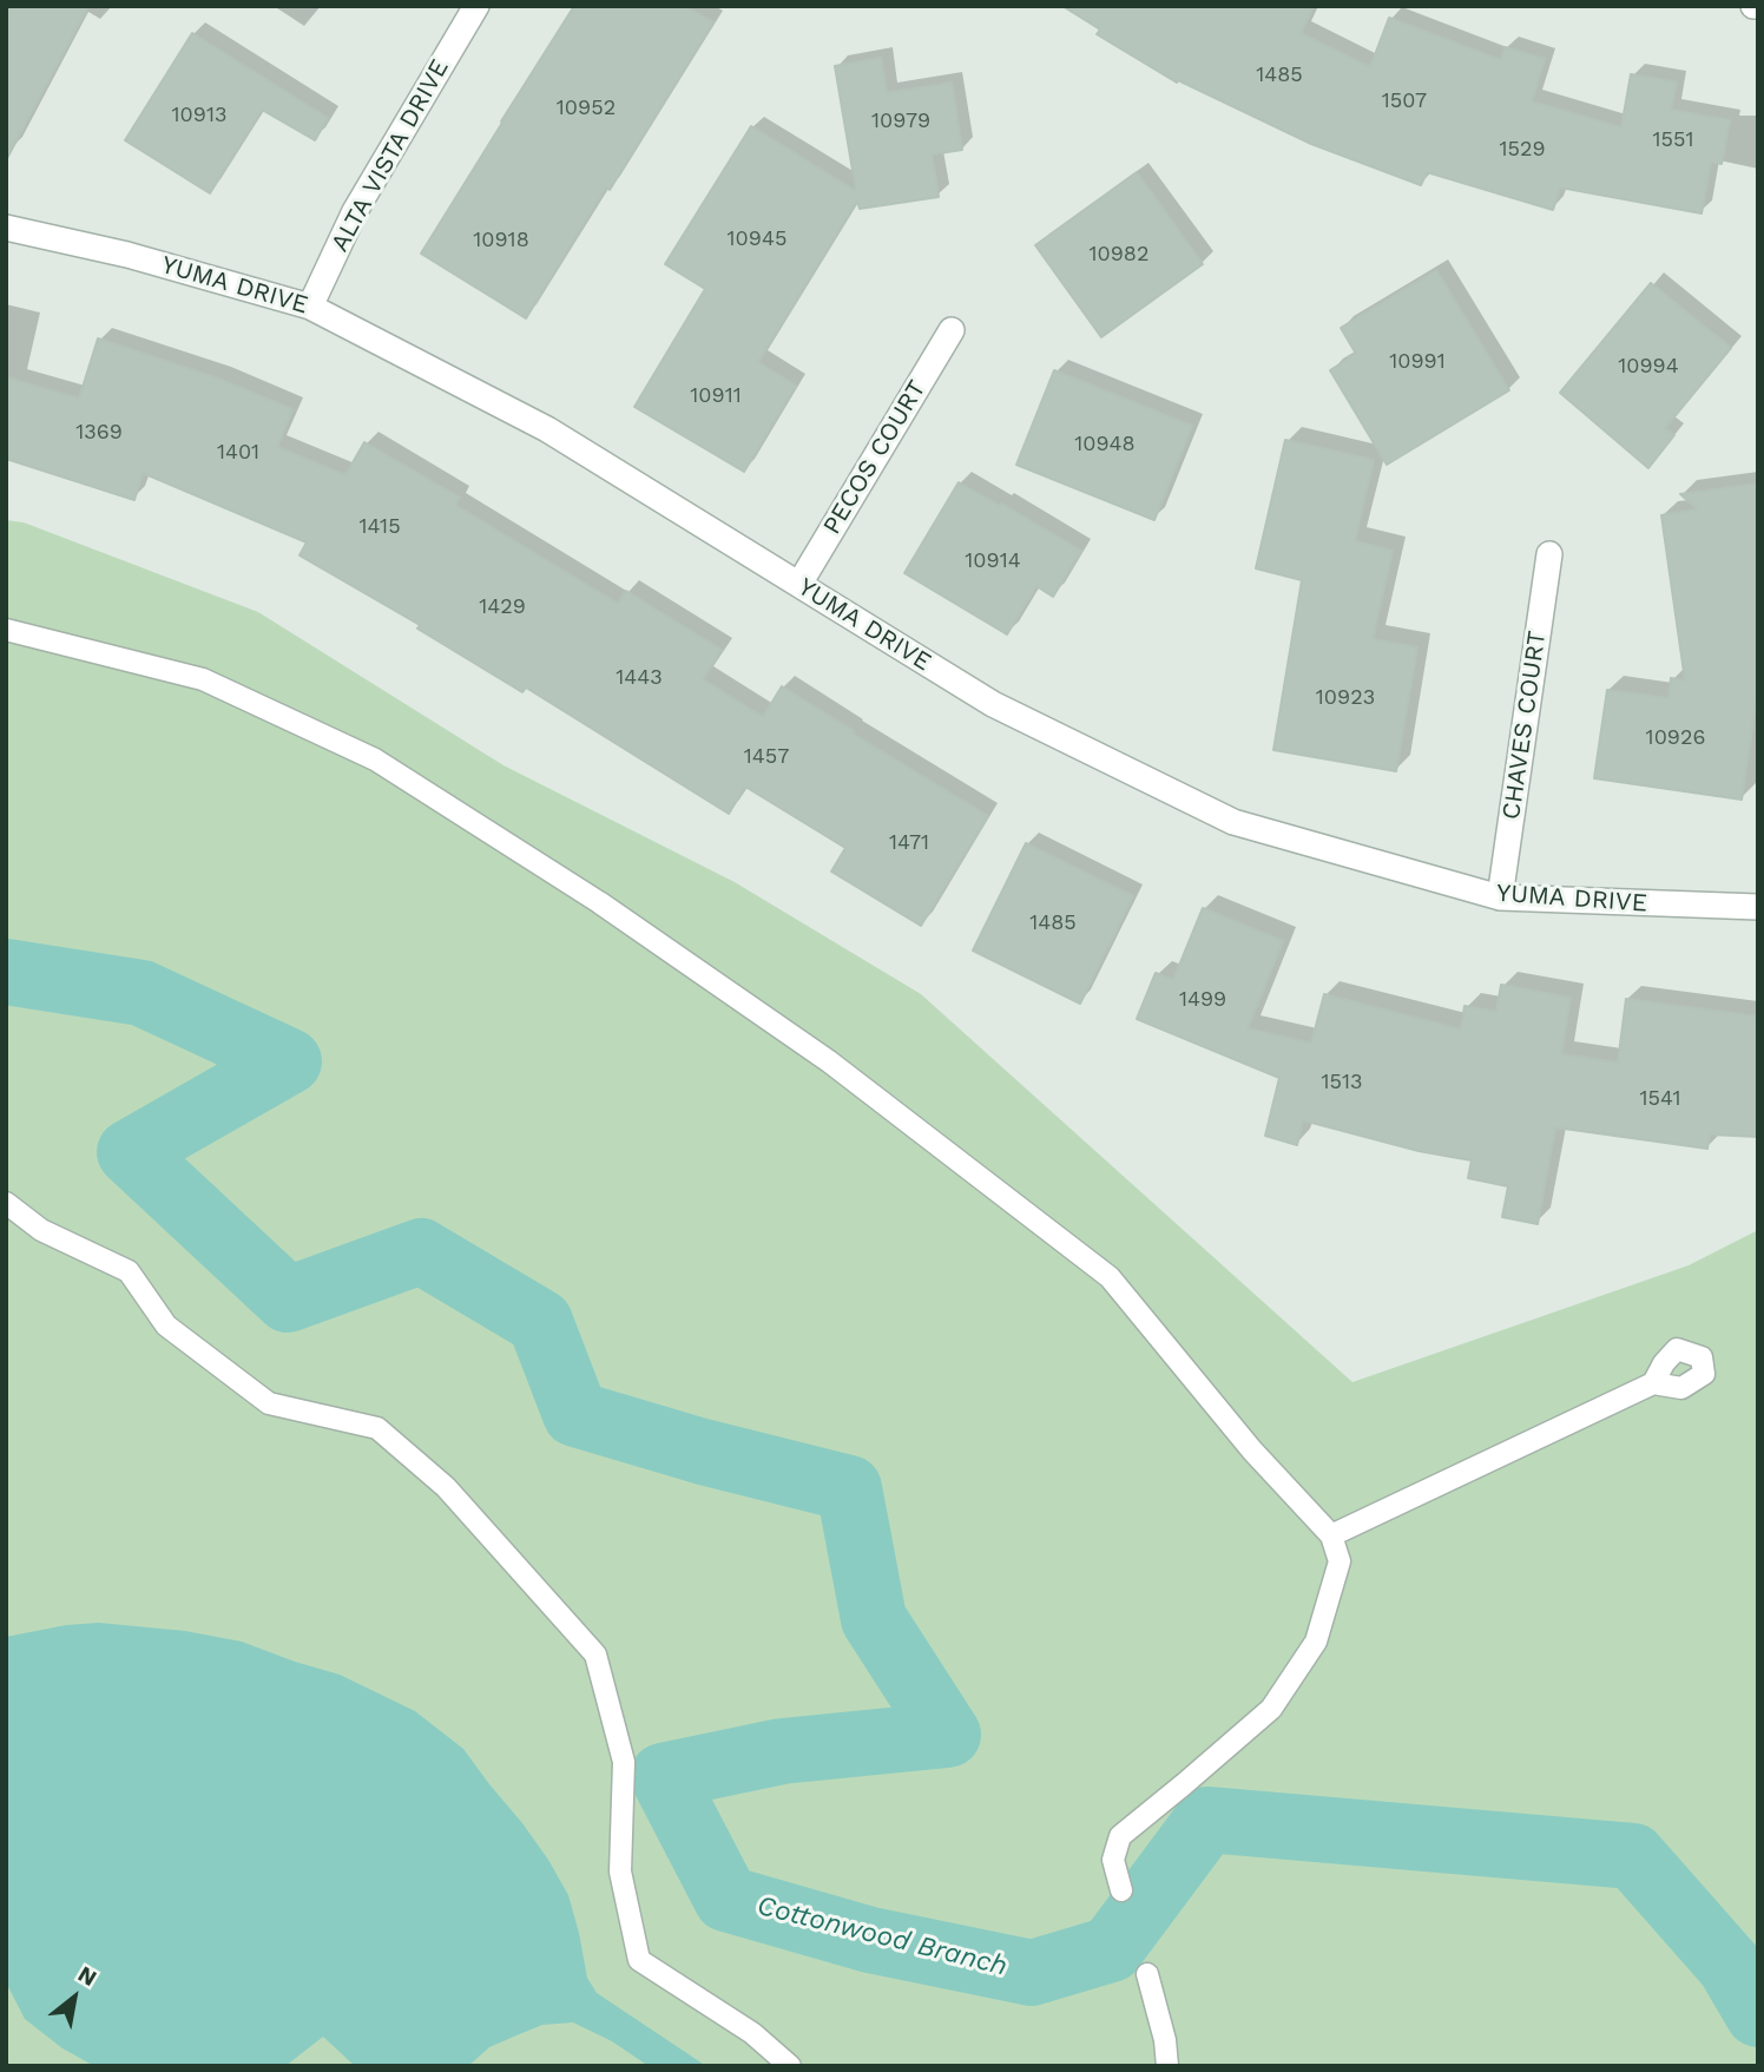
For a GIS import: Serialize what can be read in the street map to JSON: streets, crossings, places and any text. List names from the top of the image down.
{
  "streets": {
    "street": [
      "ALTA VISTA DRIVE",
      "YUMA DRIVE",
      "PECOS COURT",
      "CHAVES COURT"
    ]
  },
  "crossings": [
    ["ALTA VISTA DRIVE", "YUMA DRIVE"],
    ["YUMA DRIVE", "PECOS COURT"],
    ["YUMA DRIVE", "CHAVES COURT"]
  ],
  "water": ["Cottonwood Branch"],
  "house_numbers": [
    "1485",
    "1507",
    "10952",
    "10913",
    "10979",
    "1551",
    "1529",
    "10945",
    "10918",
    "10982",
    "10991",
    "10994",
    "10911",
    "1369",
    "10948",
    "1401",
    "1415",
    "10914",
    "1429",
    "1443",
    "10923",
    "10926",
    "1457",
    "1471",
    "1485",
    "1499",
    "1513",
    "1541"
  ],
  "north": "top right"
}
